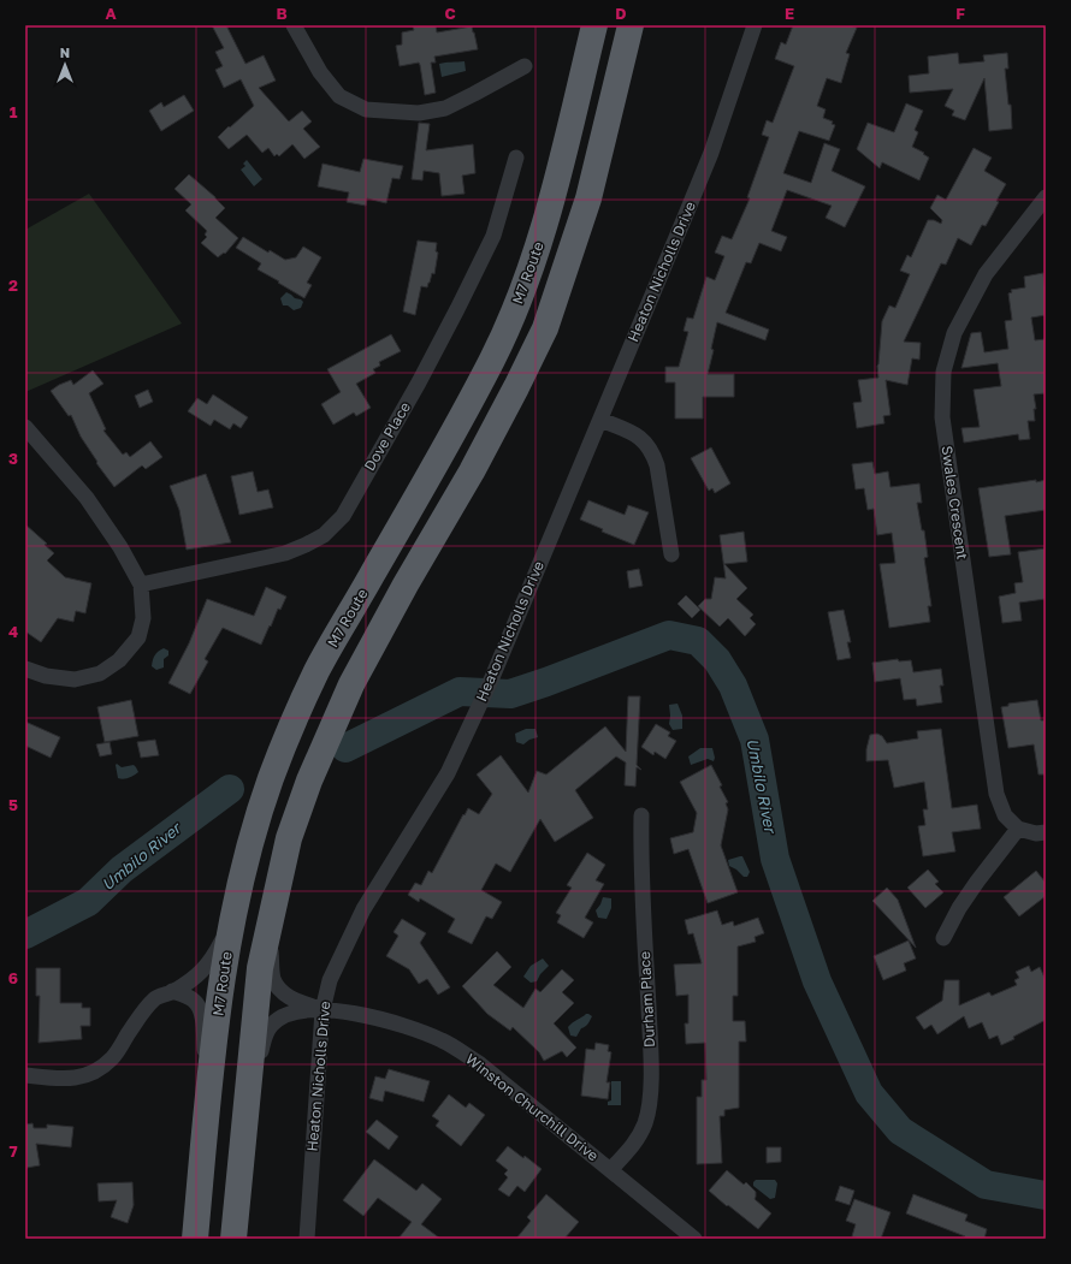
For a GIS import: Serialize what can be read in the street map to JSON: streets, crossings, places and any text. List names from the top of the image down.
{
  "streets": {
    "highway": ["M7 Route"],
    "street": [
      "Heaton Nicholls Drive",
      "Dove Place",
      "Swales Crescent",
      "Durham Place",
      "Winston Churchill Drive"
    ]
  },
  "crossings": [
    ["Heaton Nicholls Drive", "Winston Churchill Drive"],
    ["Durham Place", "Winston Churchill Drive"]
  ],
  "water": ["Umbilo River"],
  "north": "top",
  "grid": {
    "columns": [
      "A",
      "B",
      "C",
      "D",
      "E",
      "F"
    ],
    "rows": [
      "1",
      "2",
      "3",
      "4",
      "5",
      "6",
      "7"
    ]
  }
}
